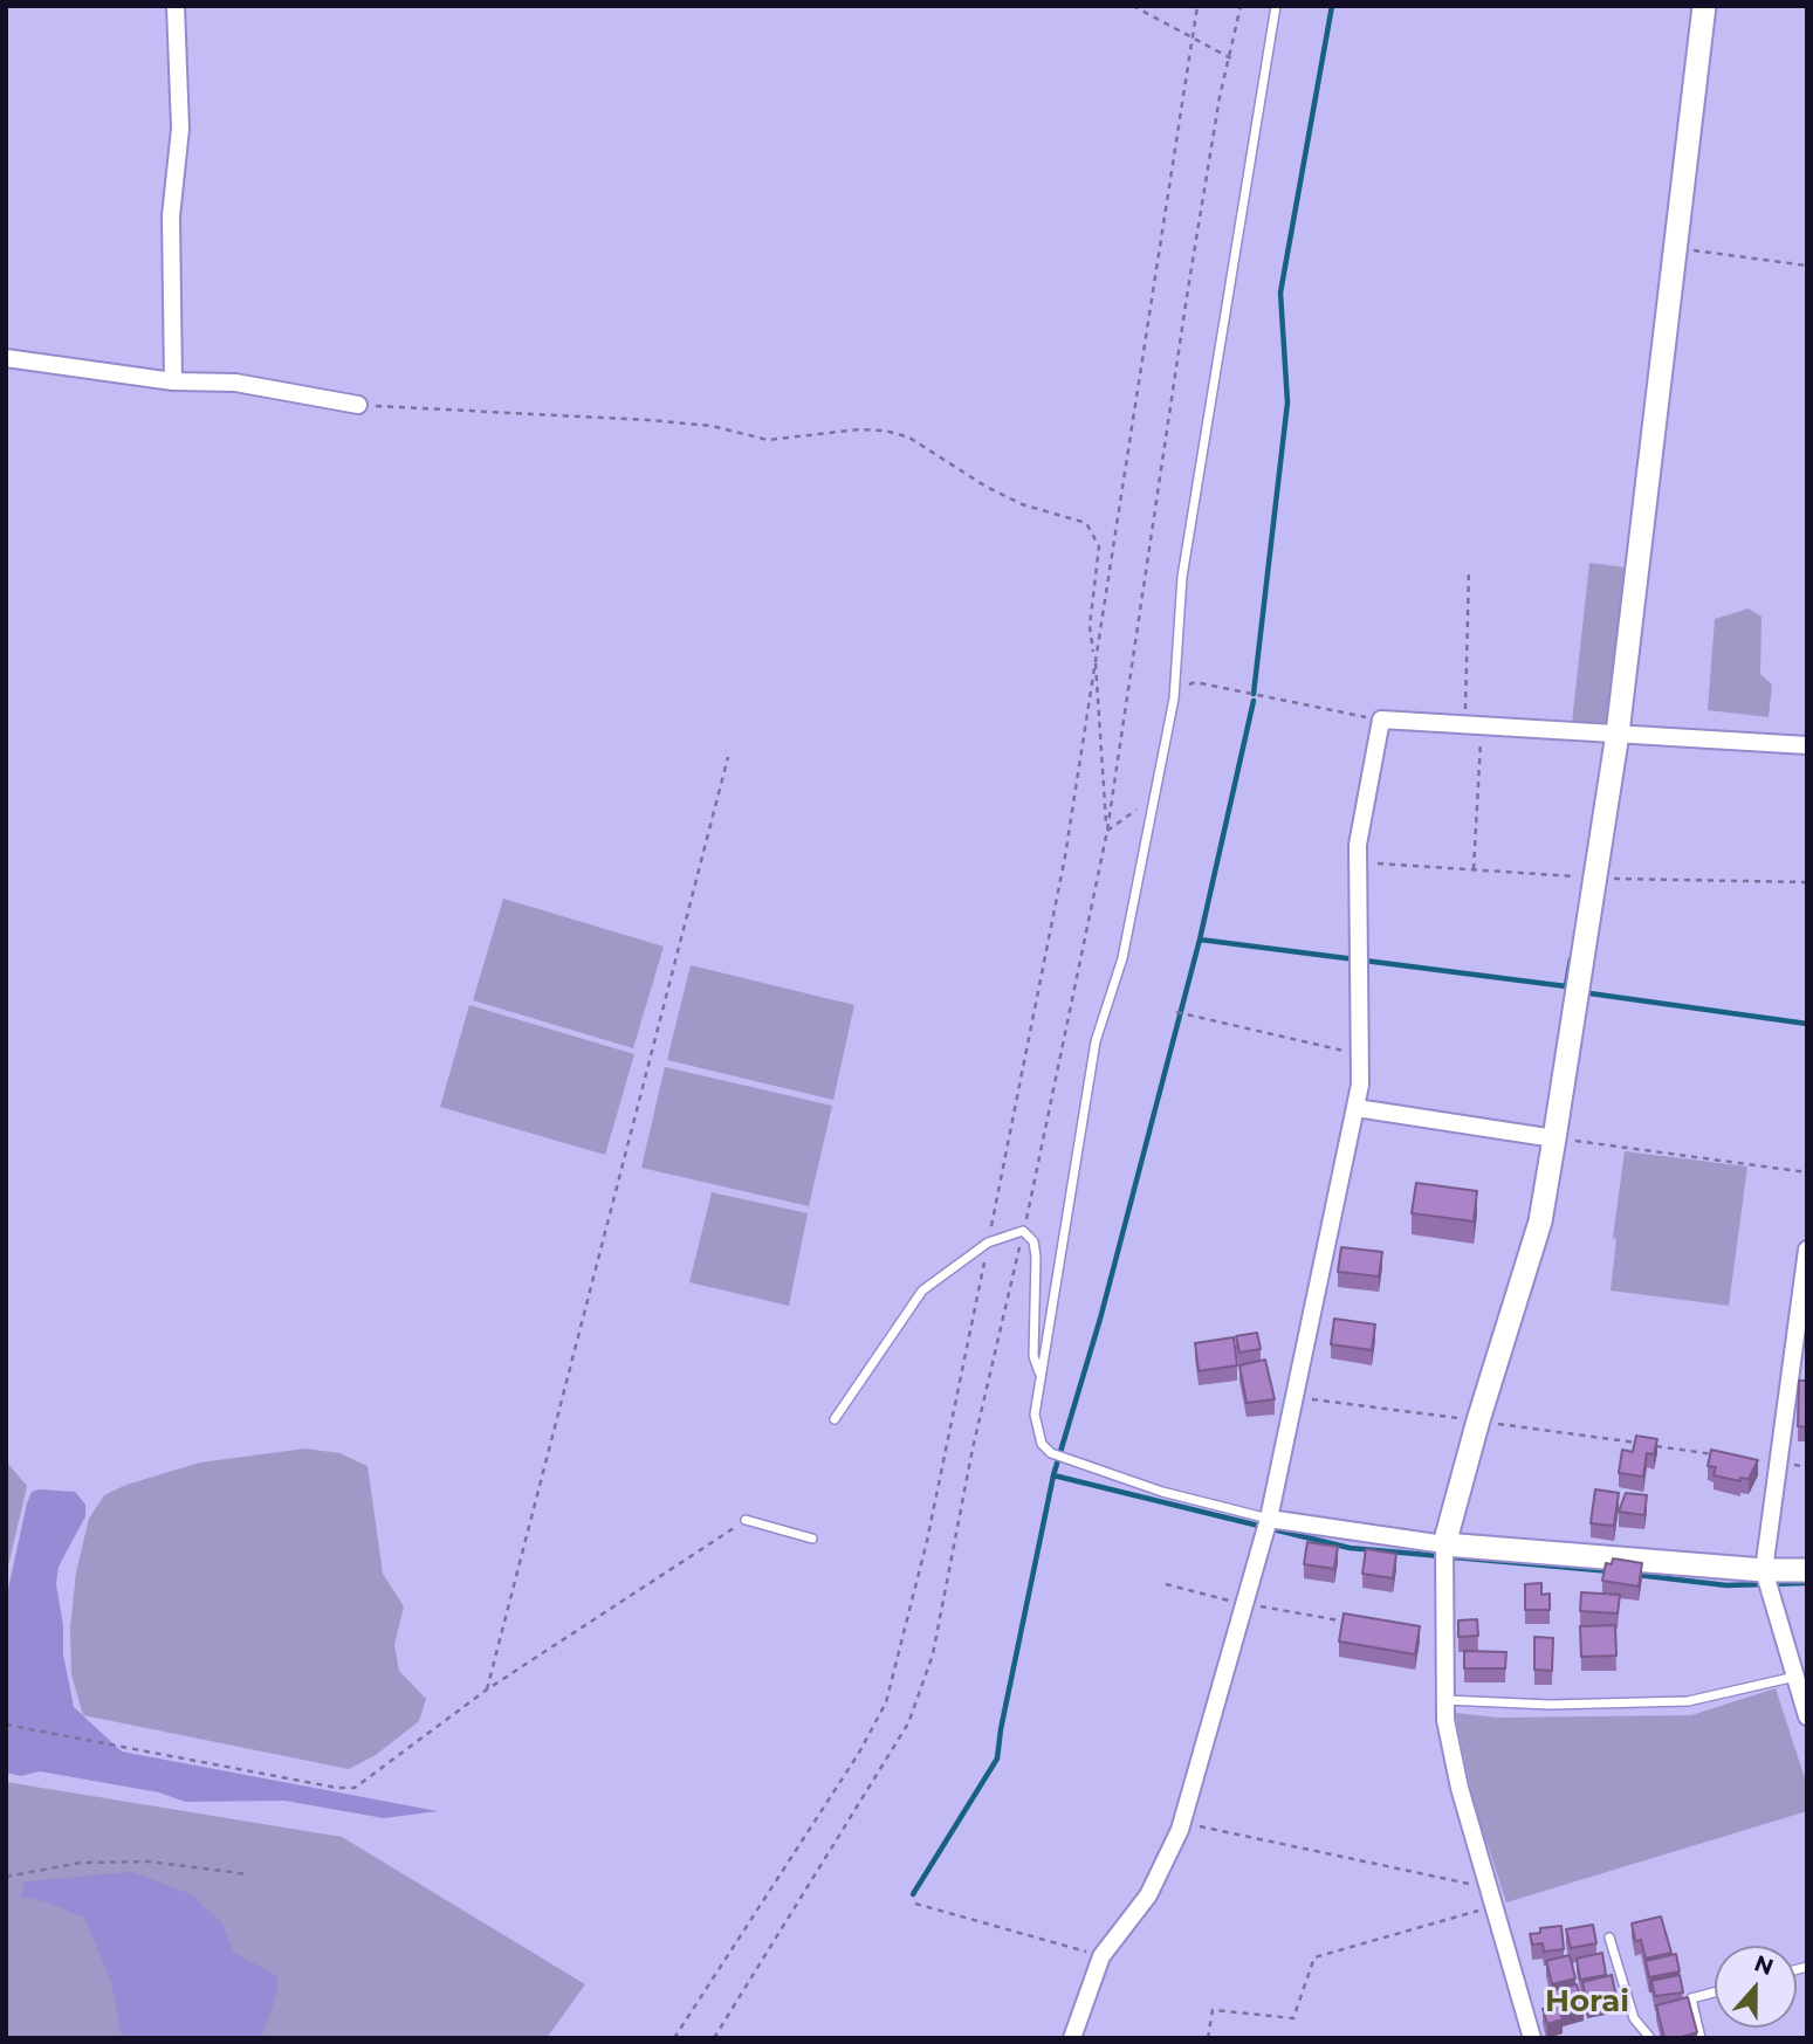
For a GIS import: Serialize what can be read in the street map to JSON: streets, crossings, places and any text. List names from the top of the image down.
{
  "districts": ["Horai"],
  "north": "top"
}
